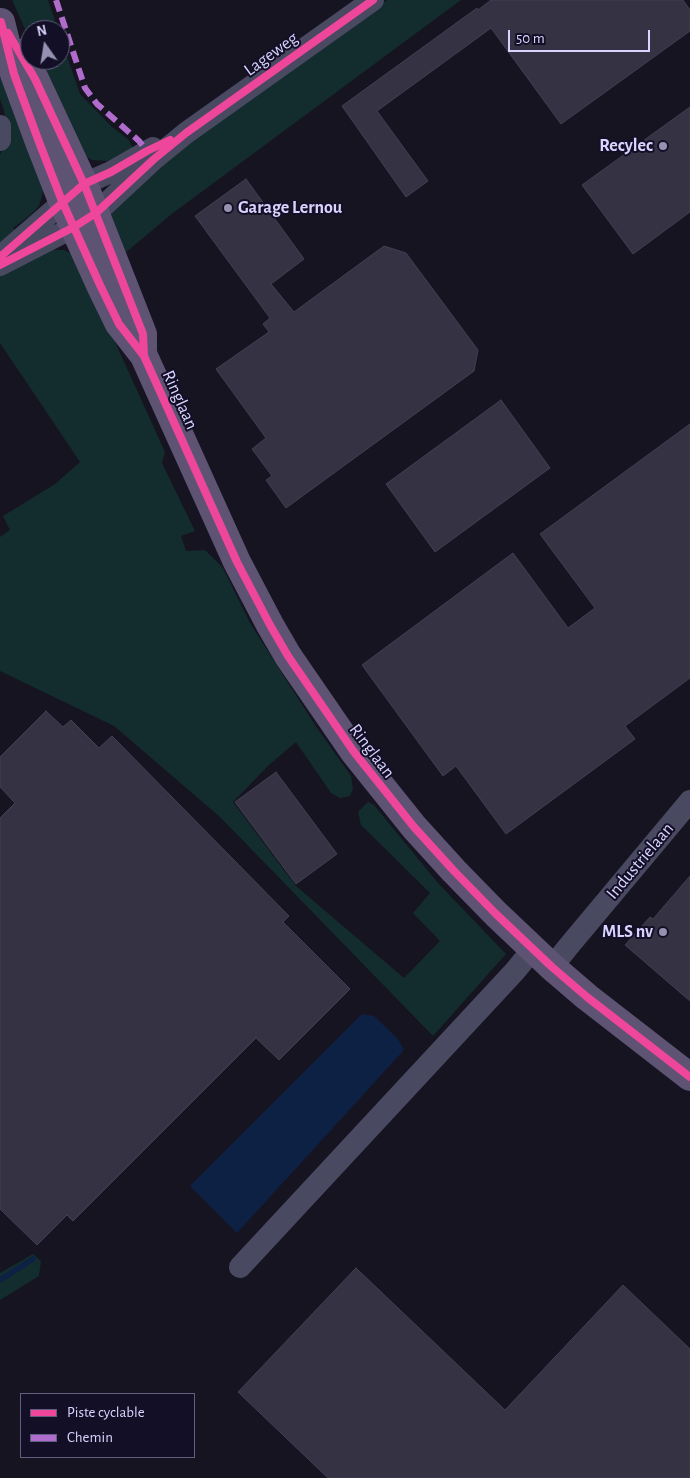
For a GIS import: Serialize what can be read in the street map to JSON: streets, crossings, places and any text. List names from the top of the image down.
{
  "streets": {
    "main road": ["Ringlaan"],
    "street": ["Lageweg", "Industrielaan"]
  },
  "crossings": [
    ["Lageweg", "Ringlaan"],
    ["Ringlaan", "Industrielaan"]
  ],
  "places": ["Recylec", "Garage Lernou", "MLS nv"],
  "legend": ["Piste cyclable", "Chemin"],
  "scale_bar": "50 m",
  "north": "top"
}
